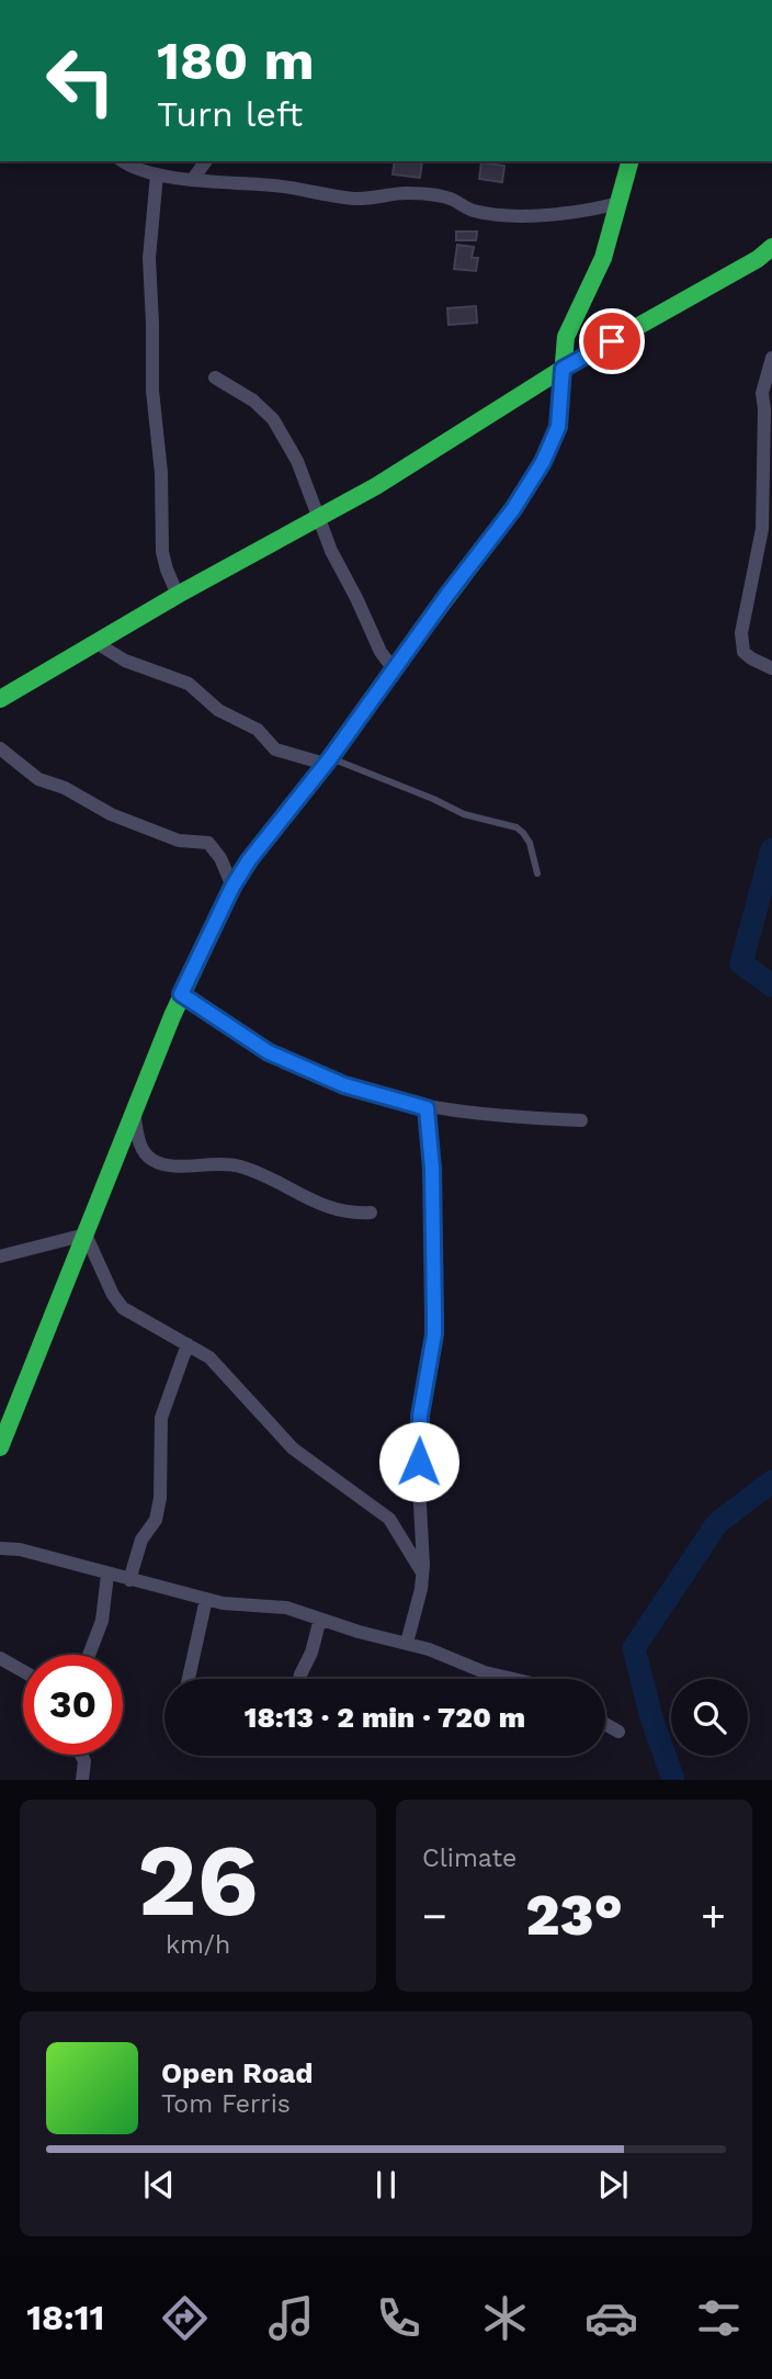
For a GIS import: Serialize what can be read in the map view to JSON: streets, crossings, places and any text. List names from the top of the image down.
{
  "page": {
    "turn": ["180 m", "Turn left"],
    "limit": "30",
    "trip": "18:13 · 2 min · 720 m",
    "tile": [
      ["26", "km/h"],
      "Climate"
    ],
    "heat": ["−", "23°", "+"],
    "song": ["Open Road", "Tom Ferris"],
    "tabs": "18:11"
  }
}
